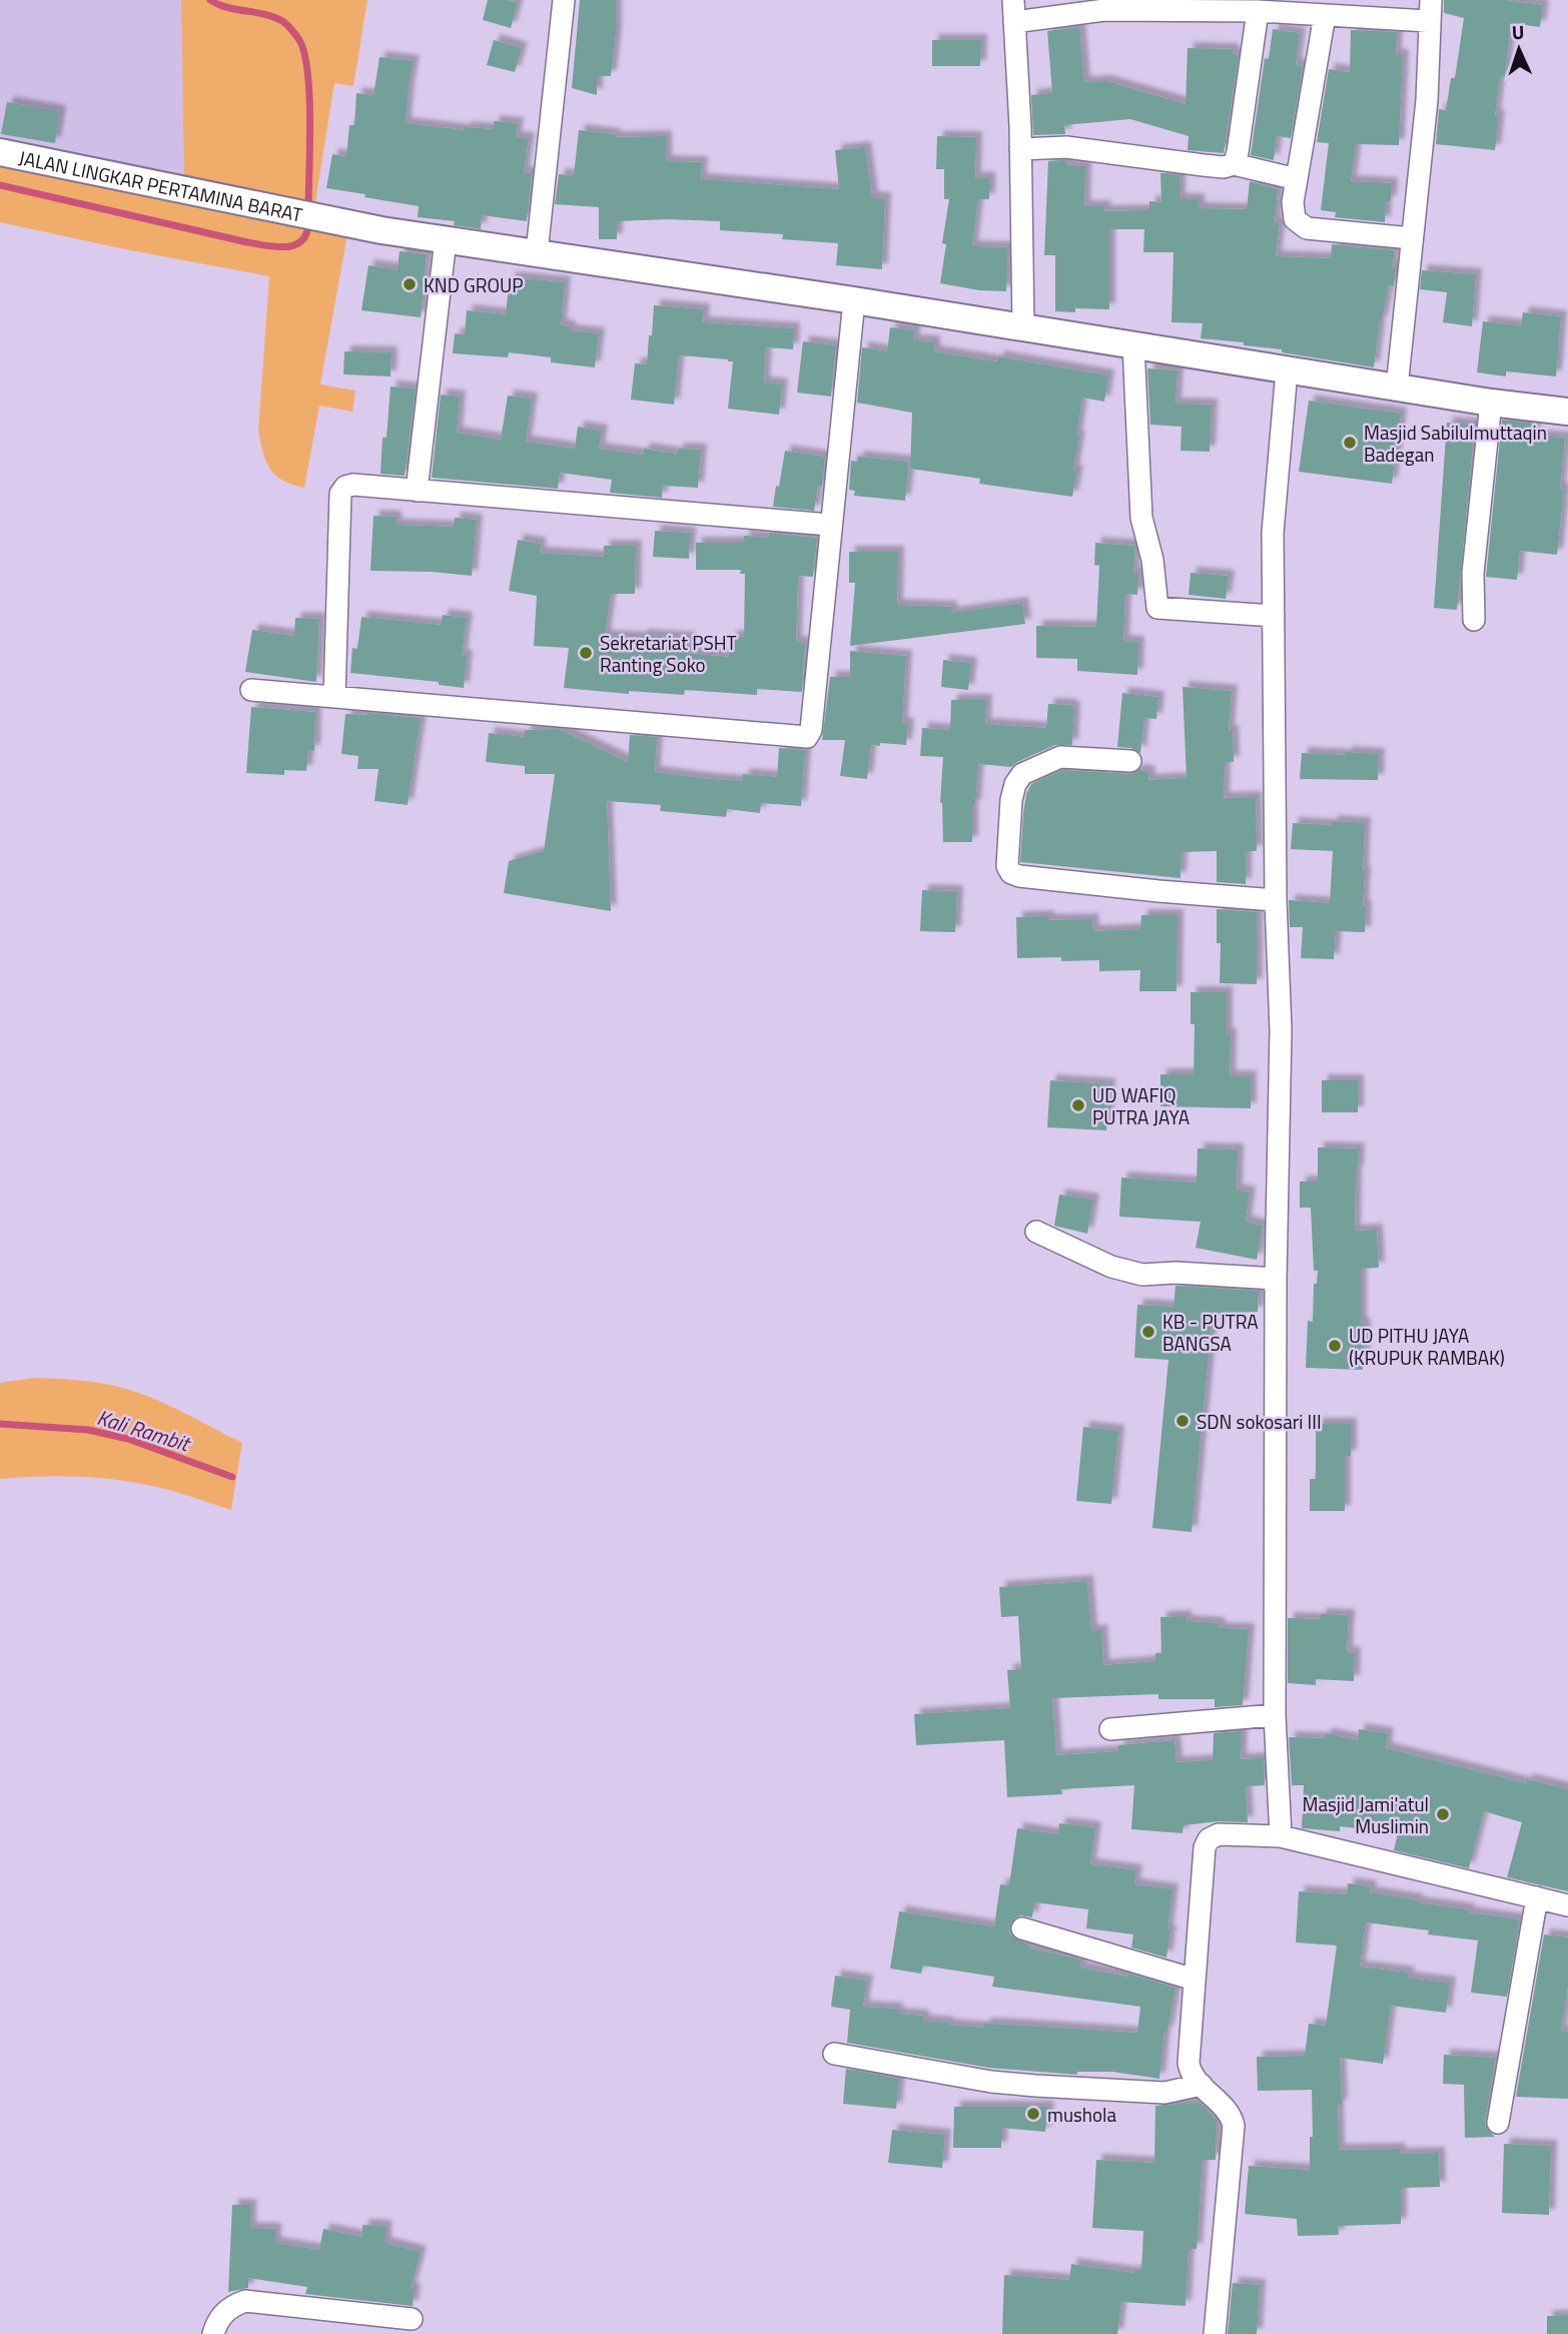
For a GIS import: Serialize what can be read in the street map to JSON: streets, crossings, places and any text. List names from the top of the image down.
{
  "streets": {
    "street": ["JALAN LINGKAR PERTAMINA BARAT"]
  },
  "water": ["Kali Rambit"],
  "places": [
    "KND GROUP",
    "Masjid Sabilulmuttaqin Badegan",
    "Sekretariat PSHT Ranting Soko",
    "UD WAFIQ PUTRA JAYA",
    "KB - PUTRA BANGSA",
    "UD PITHU JAYA (KRUPUK RAMBAK)",
    "SDN sokosari III",
    "Masjid Jami'atul Muslimin",
    "mushola"
  ],
  "north": "top"
}
